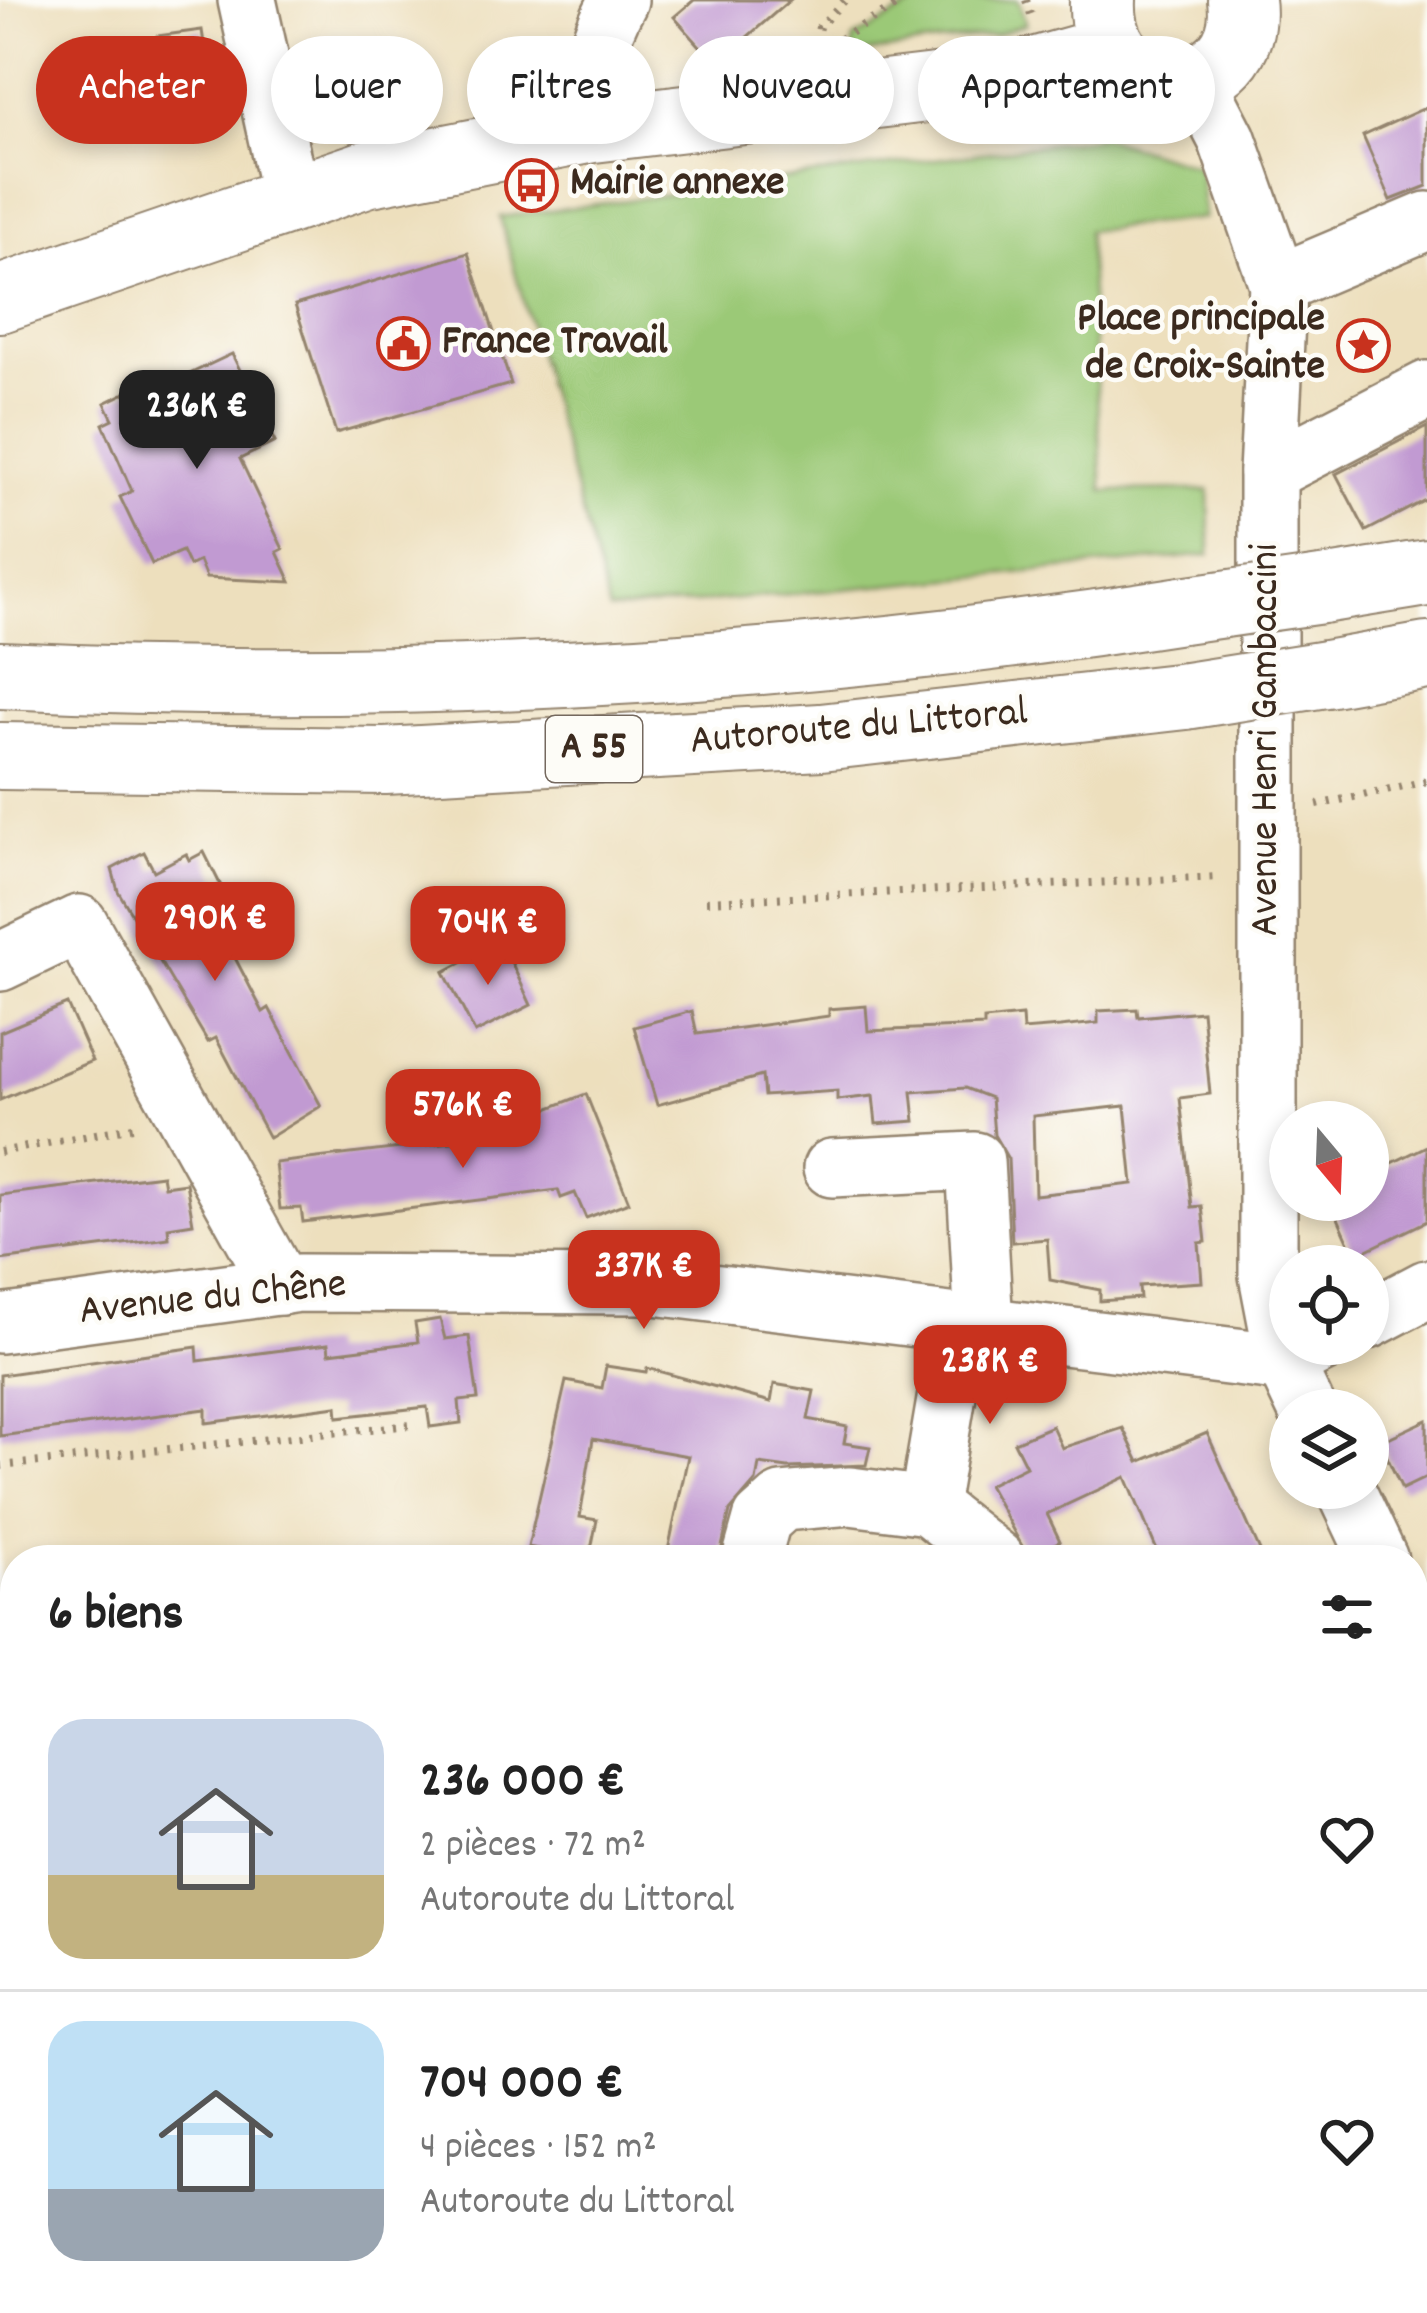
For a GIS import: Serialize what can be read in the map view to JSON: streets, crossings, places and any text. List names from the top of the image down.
{
  "streets": {
    "main road": ["Autoroute du Littoral", "A 55"],
    "street": ["Avenue Henri Gambaccini", "Avenue du Chêne"]
  },
  "crossings": [
    ["Avenue Henri Gambaccini", "Avenue du Chêne"]
  ],
  "places": {
    "bus stop": ["Mairie annexe"],
    "public building": ["France Travail"],
    "place": ["Place principale de Croix-Sainte"]
  },
  "north": "bottom",
  "page": {
    "chip": [
      "Acheter",
      "Louer",
      "Filtres",
      "Nouveau",
      "Appartement"
    ],
    "price": [
      "236K €",
      "290K €",
      "704K €",
      "576K €",
      "337K €",
      "238K €"
    ],
    "heading": "6 biens",
    "list": [
      {
        "name": "236 000 €",
        "note": "2 pièces · 72 m² · Autoroute du Littoral"
      },
      {
        "name": "704 000 €",
        "note": "4 pièces · 152 m² · Autoroute du Littoral"
      }
    ]
  }
}
